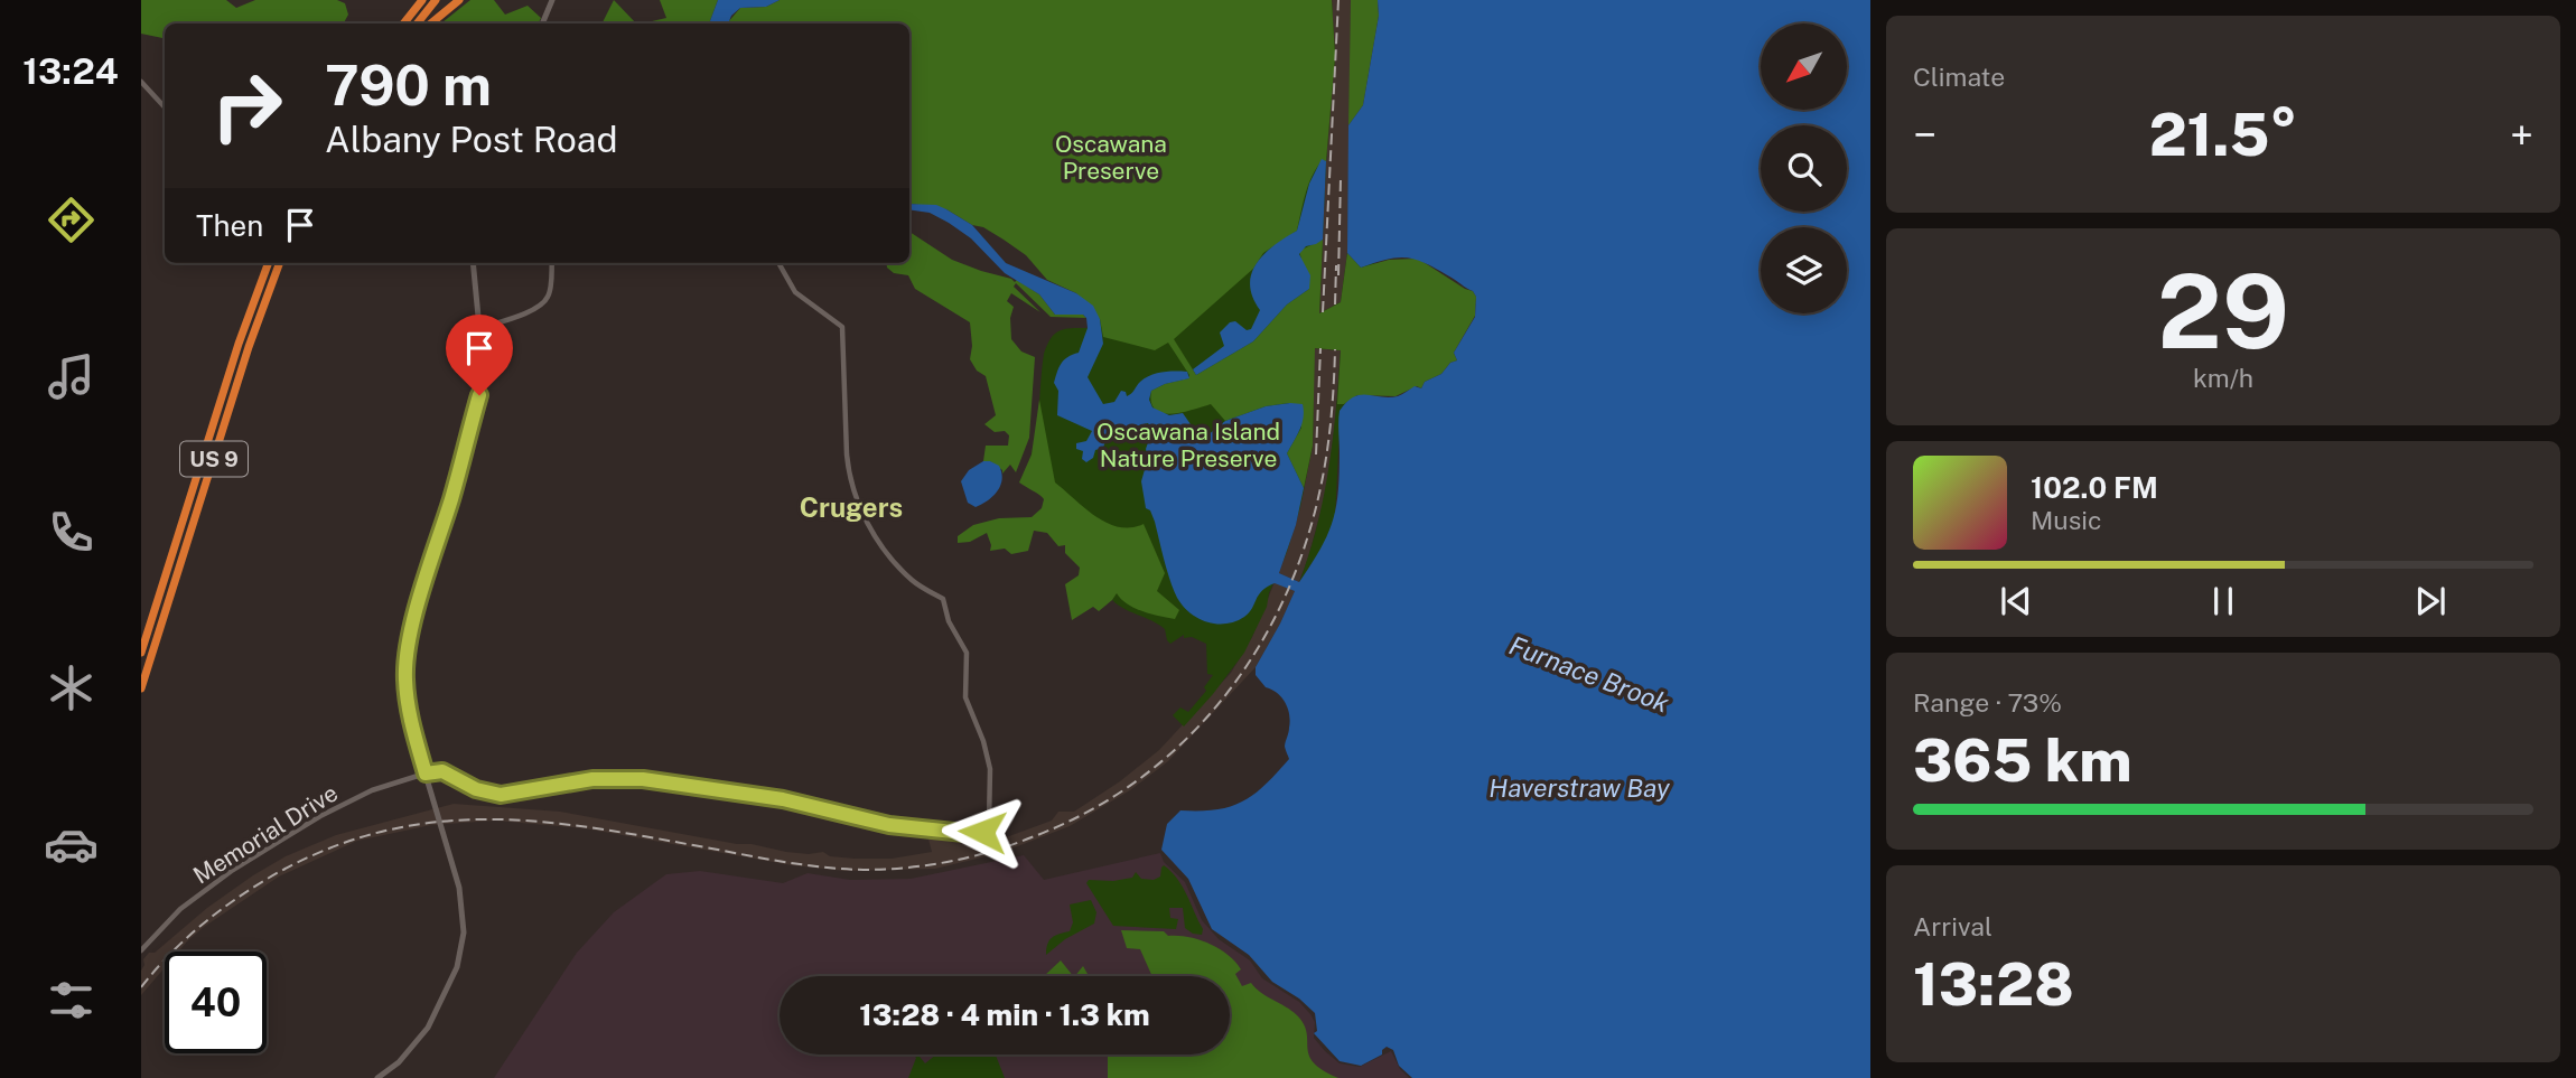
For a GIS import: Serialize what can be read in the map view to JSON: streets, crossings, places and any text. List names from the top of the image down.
{
  "streets": {
    "highway": ["US 9"],
    "street": ["Memorial Drive"]
  },
  "districts": ["Crugers"],
  "water": ["Furnace Brook", "Haverstraw Bay"],
  "parks": ["Oscawana Preserve", "Oscawana Island Nature Preserve"],
  "north": "bottom left",
  "page": {
    "tabs": "13:24",
    "tile": [
      "Climate",
      ["29", "km/h"],
      ["Range · 73%", "365 km"],
      ["Arrival", "13:28"]
    ],
    "turn": ["790 m", "Albany Post Road"],
    "heat": ["−", "21.5°", "+"],
    "then": "Then",
    "song": ["102.0 FM", "Music"],
    "limit": "40",
    "trip": "13:28 · 4 min · 1.3 km"
  }
}
